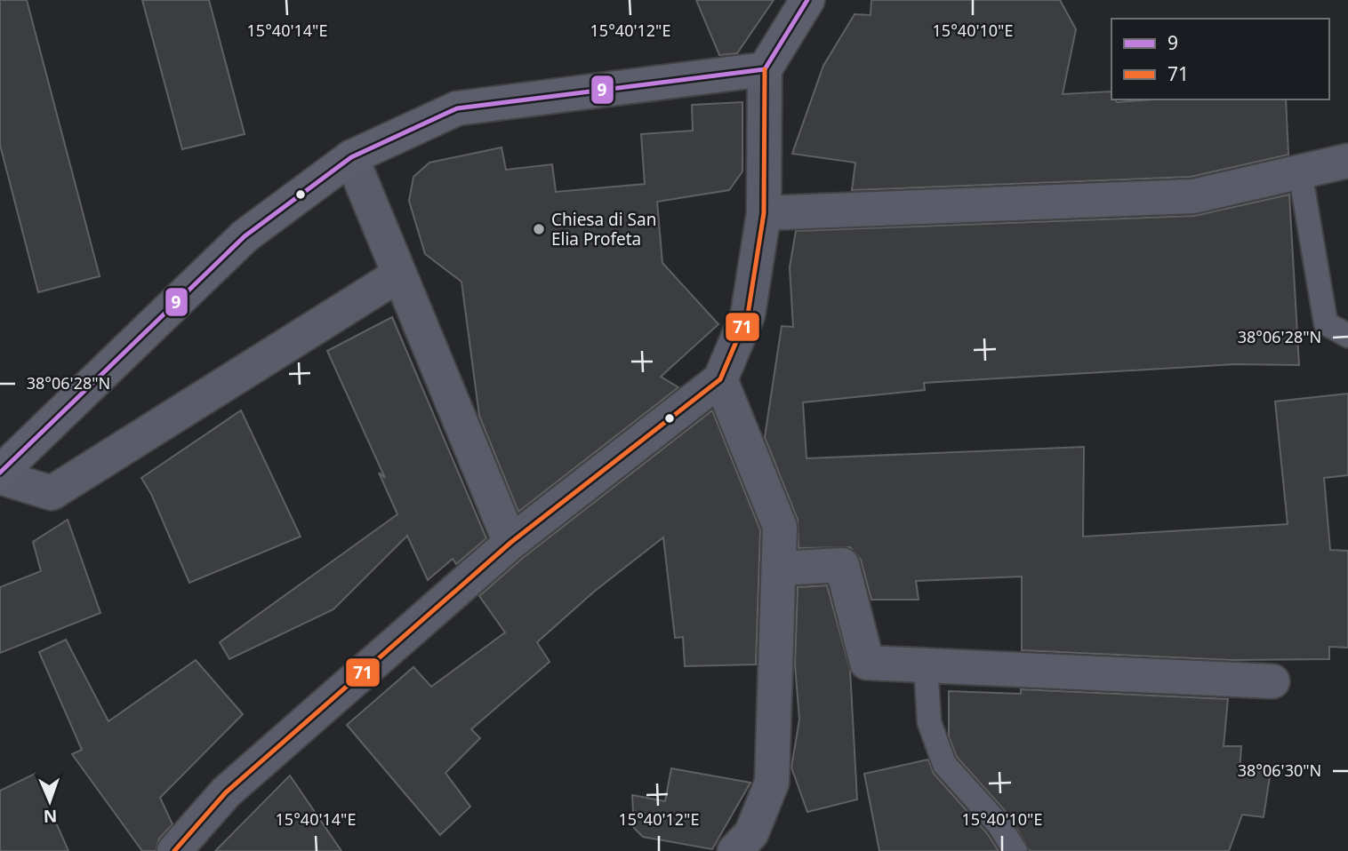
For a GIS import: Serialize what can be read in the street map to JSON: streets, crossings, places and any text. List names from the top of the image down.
{
  "places": ["Chiesa di San Elia Profeta"],
  "lines": ["transit line 9", "transit line 71"],
  "legend": ["9", "71"],
  "north": "bottom",
  "coordinates": [
    "15°40'14\"E",
    "15°40'12\"E",
    "15°40'10\"E",
    "38°06'28\"N",
    "38°06'30\"N"
  ]
}
